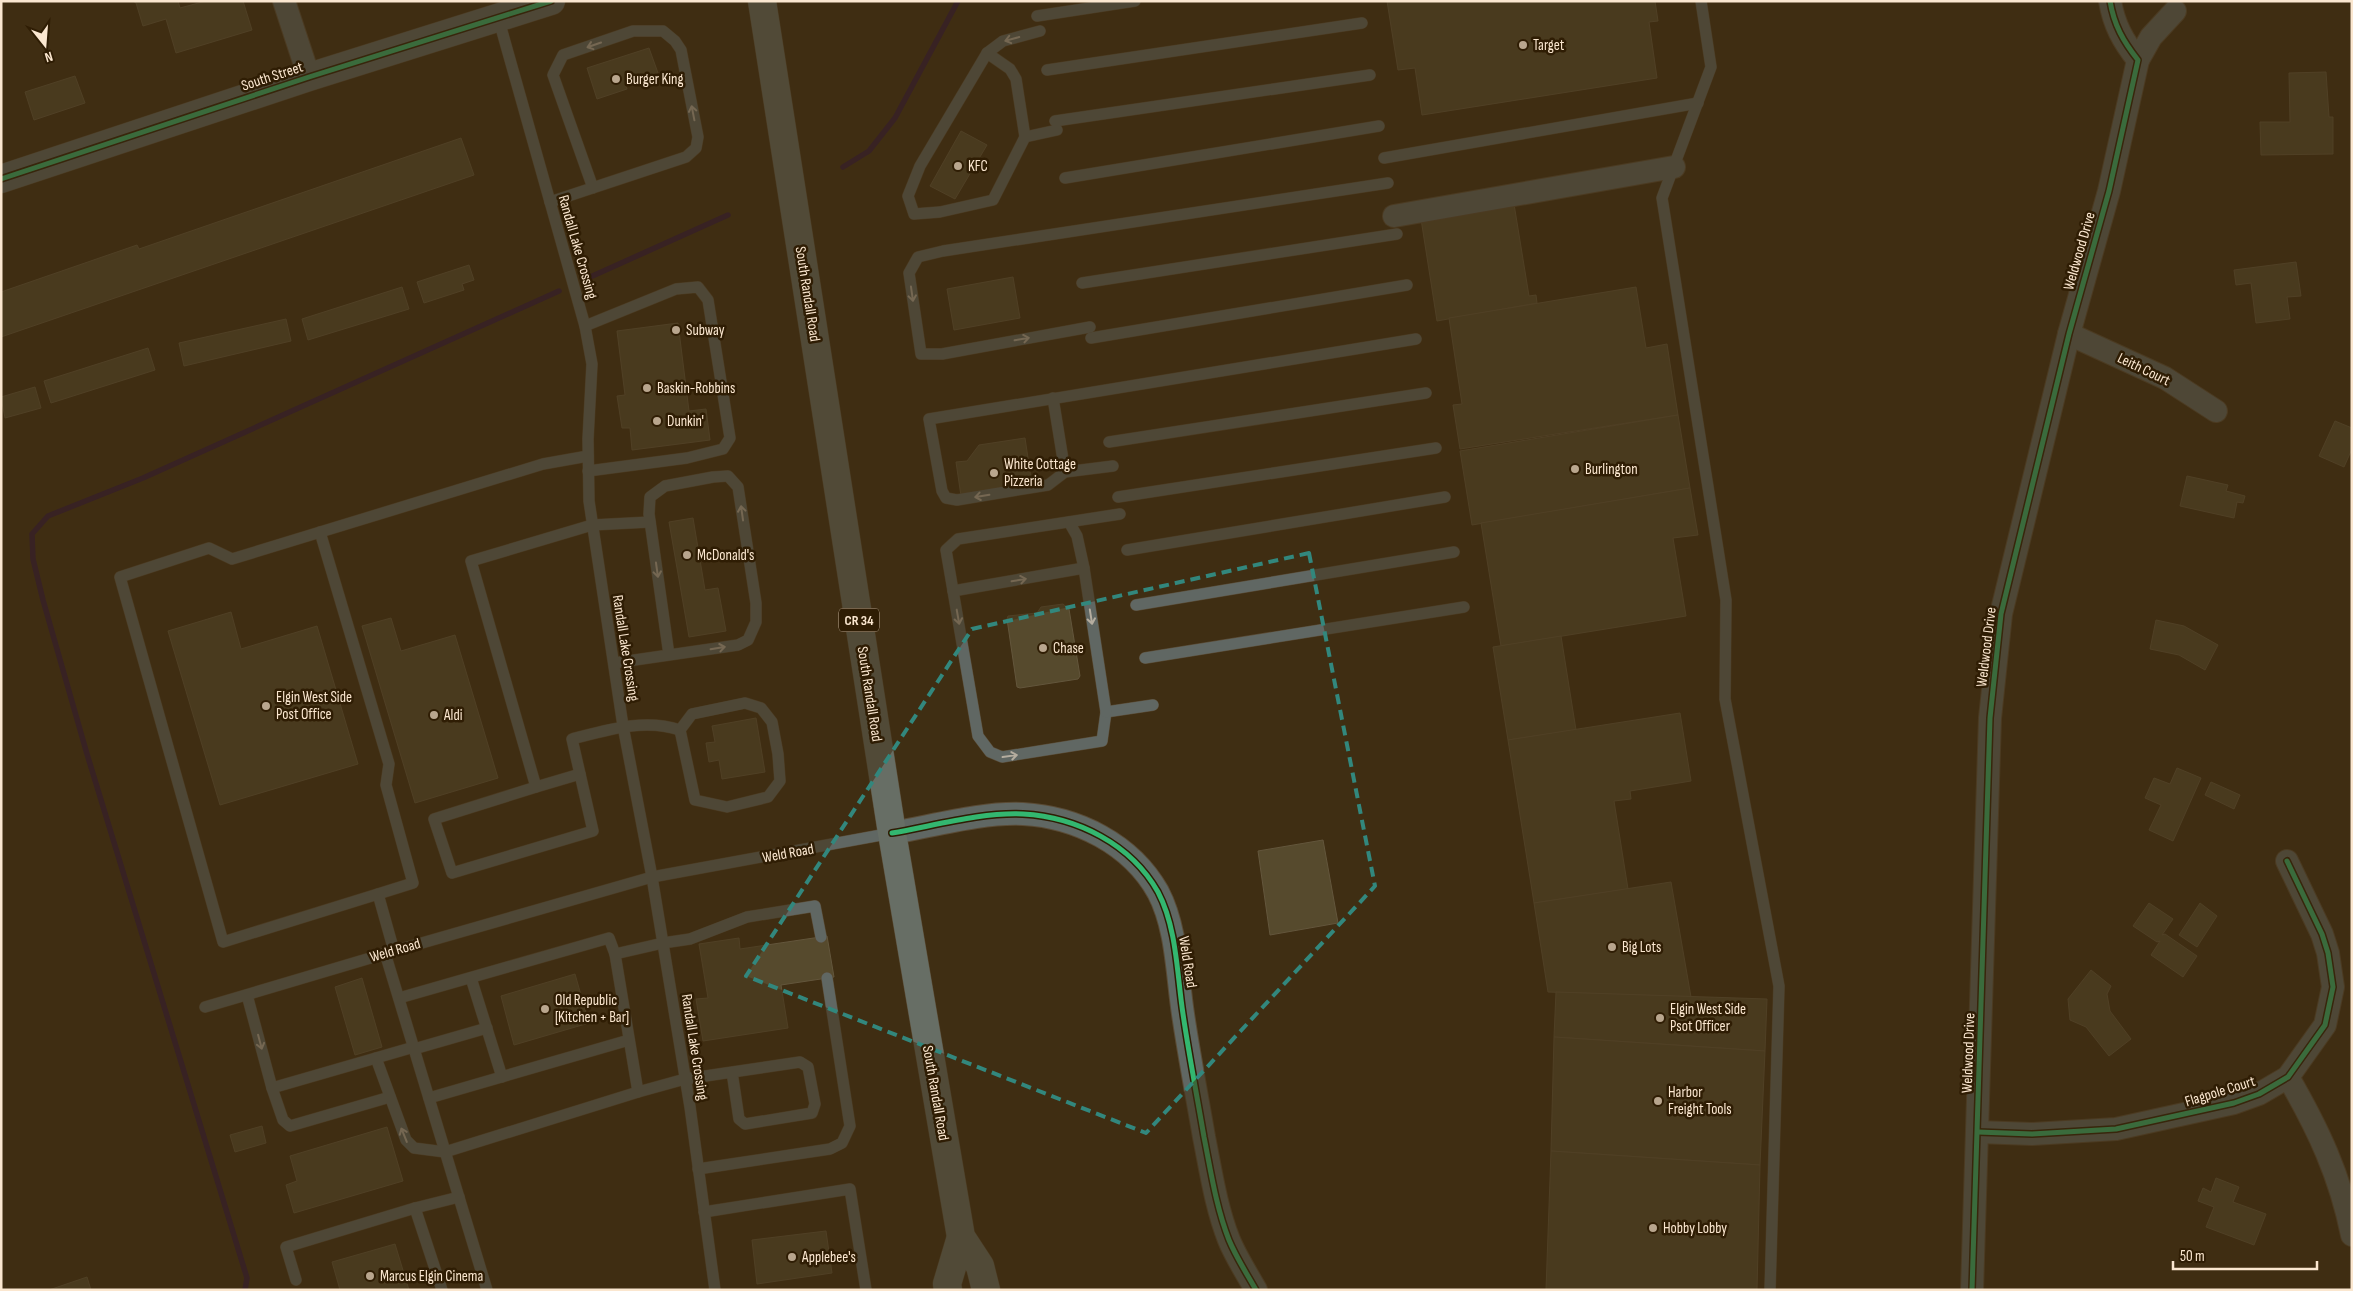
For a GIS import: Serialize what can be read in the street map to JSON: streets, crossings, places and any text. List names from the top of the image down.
{
  "streets": {
    "main road": ["South Randall Road", "CR 34"],
    "street": [
      "South Street",
      "Weldwood Drive",
      "Leith Court",
      "Weld Road",
      "Flagpole Court"
    ],
    "lane": ["Randall Lake Crossing"]
  },
  "crossings": [
    ["South Street", "Randall Lake Crossing"],
    ["Randall Lake Crossing", "Weld Road"],
    ["Weldwood Drive", "Leith Court"],
    ["Weldwood Drive", "Flagpole Court"],
    ["South Randall Road", "Weld Road"]
  ],
  "places": [
    "Target",
    "Burger King",
    "KFC",
    "Subway",
    "Baskin-Robbins",
    "Dunkin'",
    "Burlington",
    "White Cottage Pizzeria",
    "McDonald's",
    "Chase",
    "Elgin West Side Post Office",
    "Aldi",
    "Big Lots",
    "Old Republic [Kitchen + Bar]",
    "Elgin West Side Psot Officer",
    "Harbor Freight Tools",
    "Hobby Lobby",
    "Applebee's",
    "Marcus Elgin Cinema"
  ],
  "scale_bar": "50 m",
  "north": "bottom"
}
